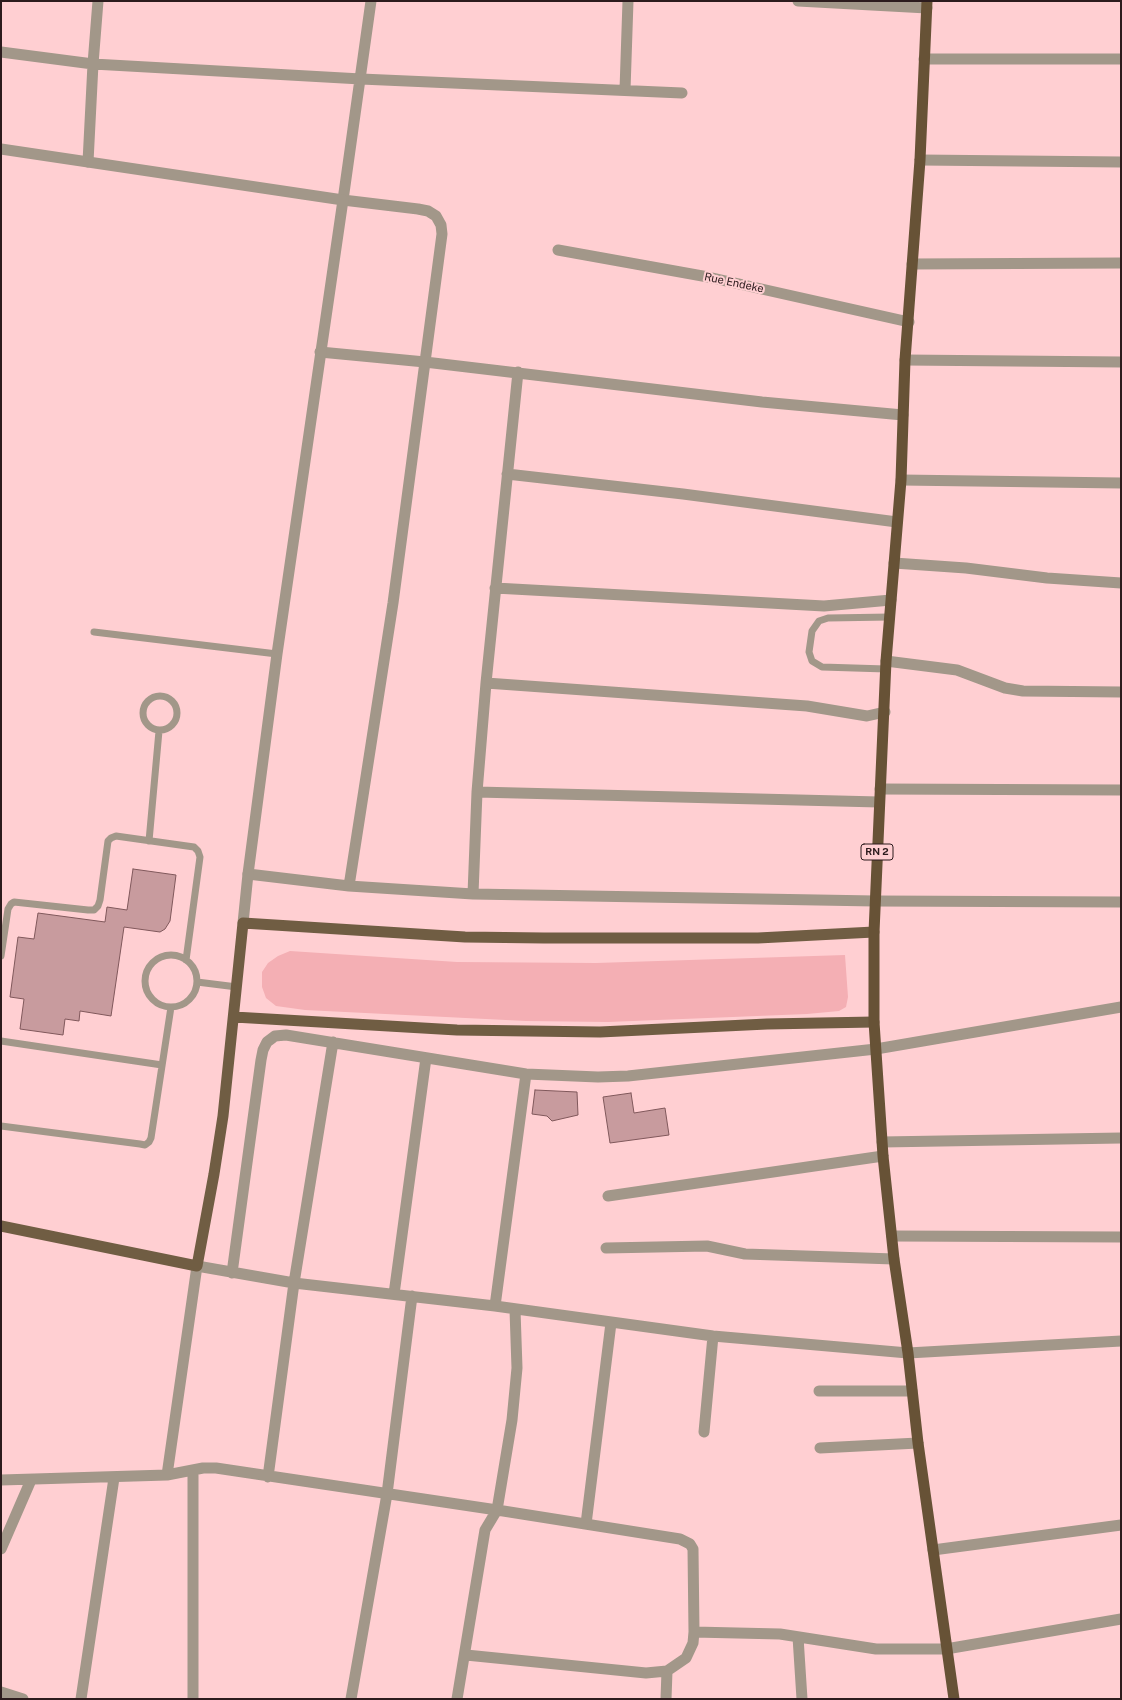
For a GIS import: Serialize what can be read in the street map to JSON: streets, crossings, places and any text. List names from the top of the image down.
{
  "streets": {
    "highway": ["RN 2"],
    "street": ["Rue Endeke"]
  },
  "crossings": [
    ["Rue Endeke", "RN 2"]
  ]
}
